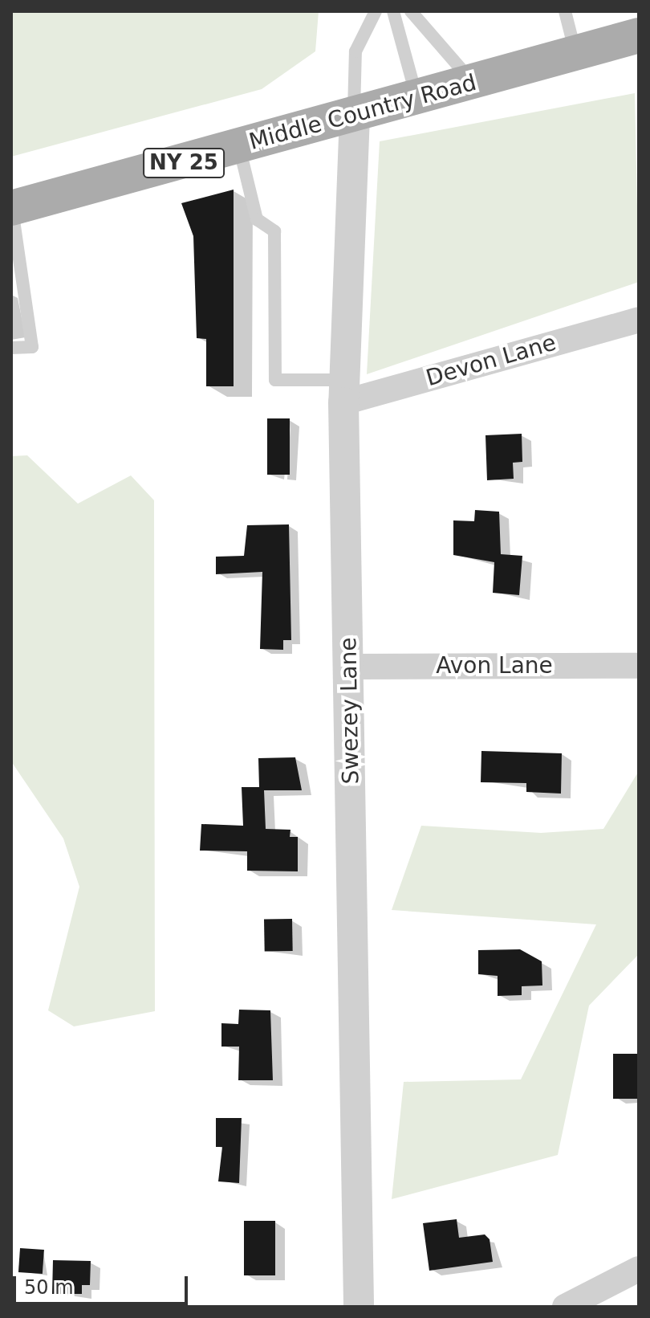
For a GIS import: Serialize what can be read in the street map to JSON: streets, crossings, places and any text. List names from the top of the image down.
{
  "streets": {
    "main road": ["Middle Country Road", "NY 25"],
    "street": ["Devon Lane", "Avon Lane", "Swezey Lane"]
  },
  "crossings": [
    ["Middle Country Road", "Swezey Lane"],
    ["Devon Lane", "Swezey Lane"],
    ["Avon Lane", "Swezey Lane"]
  ],
  "scale_bar": "50 m"
}
